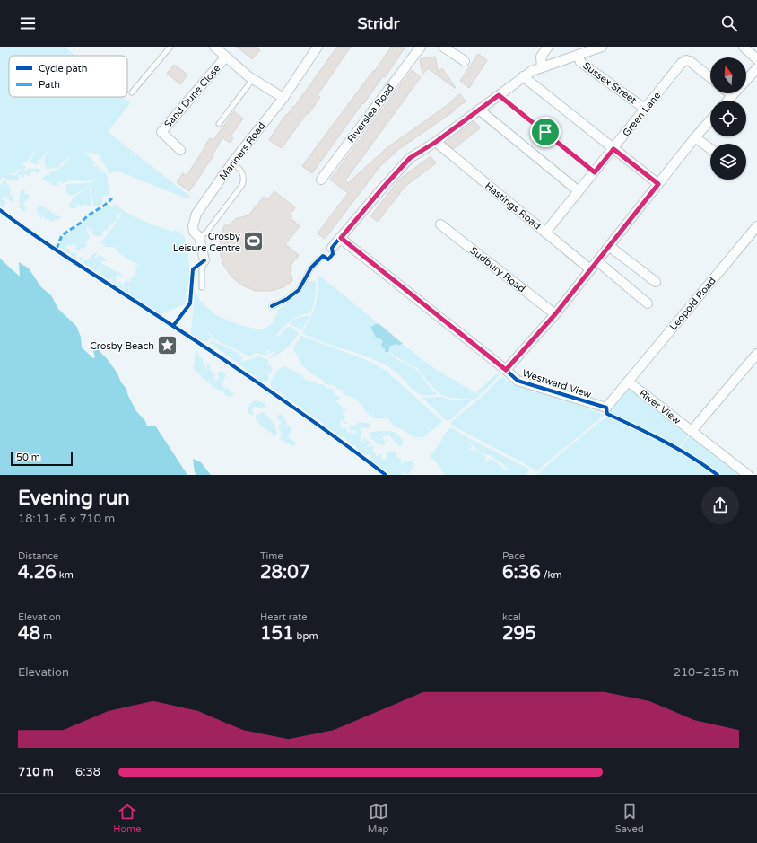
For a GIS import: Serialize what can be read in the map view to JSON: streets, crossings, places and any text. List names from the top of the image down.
{
  "streets": {
    "street": [
      "Sussex Street",
      "Sand Dune Close",
      "Riverslea Road",
      "Green Lane",
      "Mariners Road",
      "Hastings Road",
      "Sudbury Road",
      "Leopold Road",
      "Westward View",
      "River View"
    ]
  },
  "crossings": [
    ["Sussex Street", "Green Lane"],
    ["Green Lane", "Hastings Road"],
    ["Leopold Road", "Westward View"],
    ["Leopold Road", "River View"]
  ],
  "places": {
    "sports": ["Crosby Leisure Centre"],
    "place": ["Crosby Beach"]
  },
  "legend": ["Cycle path", "Path"],
  "scale_bar": "50 m",
  "north": "top",
  "page": {
    "header": "Stridr",
    "scale": "50 m",
    "heading": ["Evening run", "18:11 · 6 × 710 m"],
    "stats": [
      ["Distance", "4.26 km"],
      ["Time", "28:07"],
      ["Pace", "6:36 /km"],
      ["Elevation", "48 m"],
      ["Heart rate", "151 bpm"],
      ["kcal", "295"]
    ],
    "chart": ["Elevation", "210–215 m"],
    "list": [
      {
        "name": "710 m",
        "note": "6:38"
      }
    ],
    "tabs": ["Home", "Map", "Saved"]
  }
}
